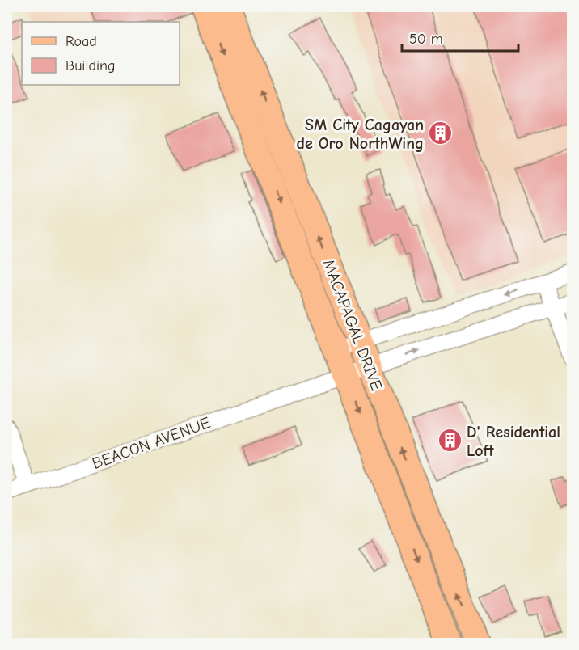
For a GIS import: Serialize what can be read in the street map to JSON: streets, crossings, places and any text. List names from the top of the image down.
{
  "streets": {
    "main road": ["MACAPAGAL DRIVE"],
    "street": ["BEACON AVENUE"]
  },
  "crossings": [
    ["MACAPAGAL DRIVE", "BEACON AVENUE"]
  ],
  "places": {
    "building": ["SM City Cagayan de Oro NorthWing", "D' Residential Loft"]
  },
  "legend": ["Road", "Building"],
  "scale_bar": "50 m"
}
